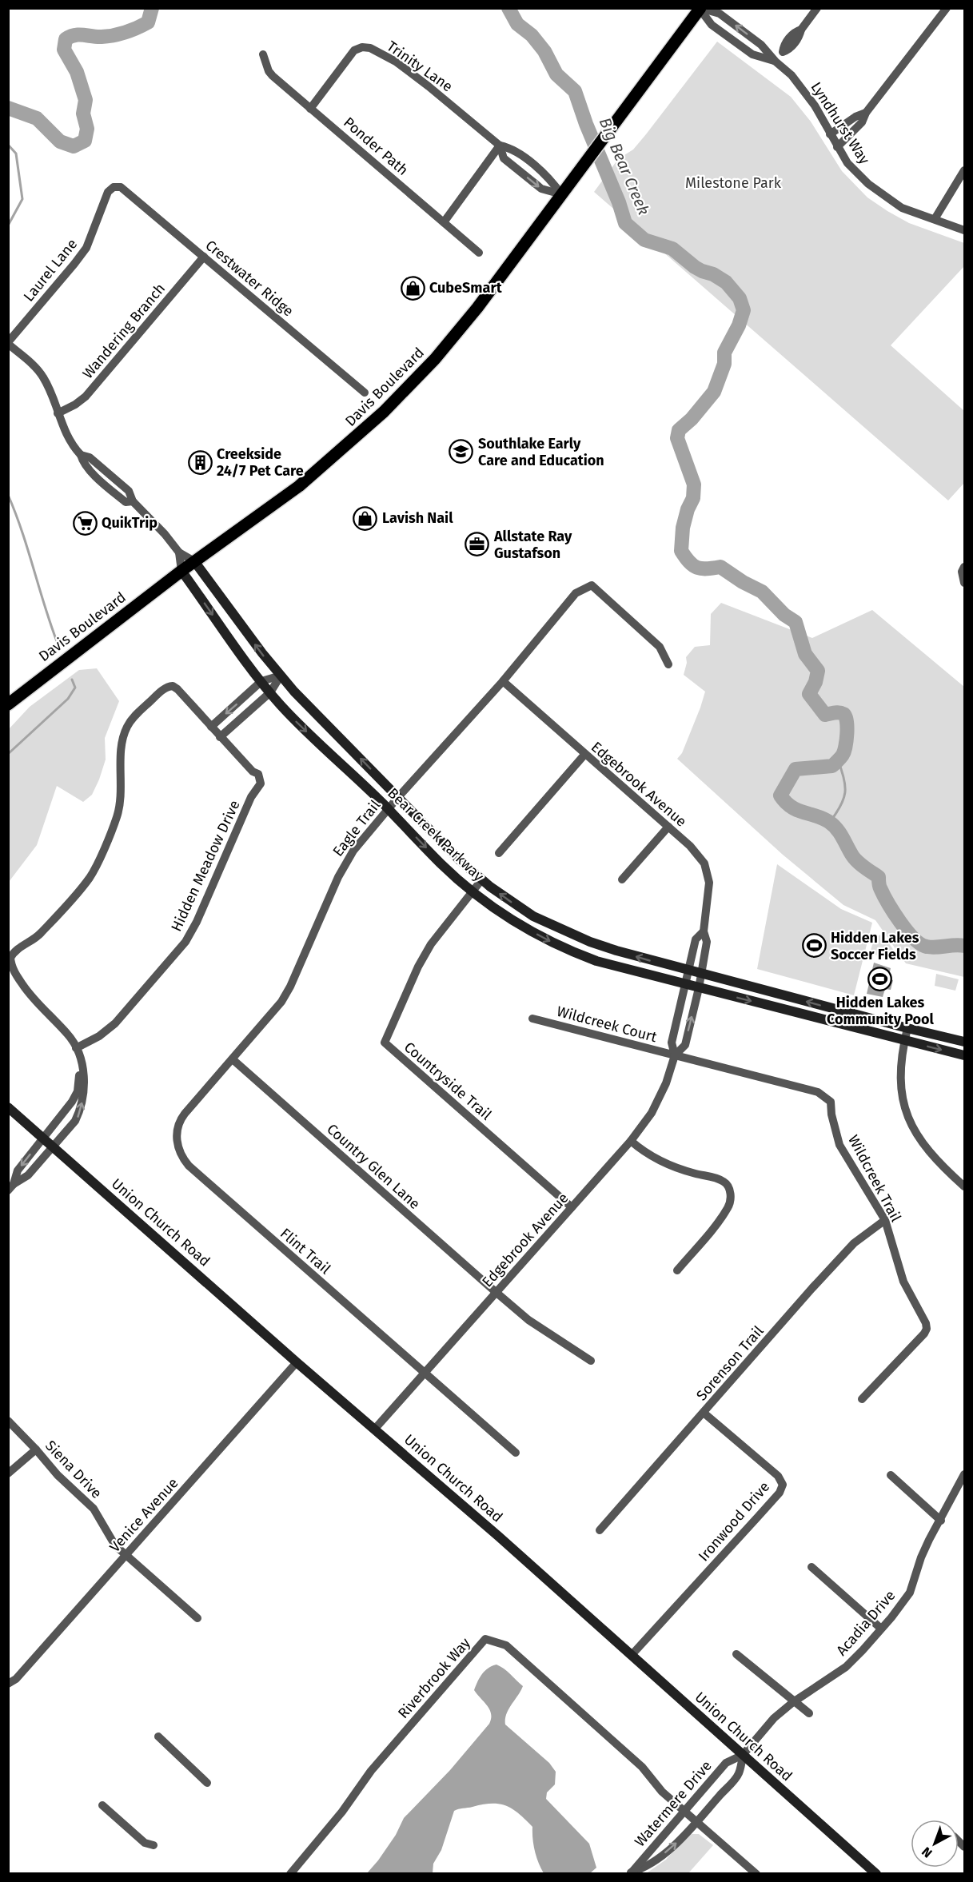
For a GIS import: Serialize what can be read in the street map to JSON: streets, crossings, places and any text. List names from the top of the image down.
{
  "streets": {
    "main road": ["Davis Boulevard", "Bear Creek Parkway", "Union Church Road"],
    "street": [
      "Trinity Lane",
      "Lyndhurst Way",
      "Ponder Path",
      "Laurel Lane",
      "Crestwater Ridge",
      "Wandering Branch",
      "Edgebrook Avenue",
      "Eagle Trail",
      "Hidden Meadow Drive",
      "Wildcreek Court",
      "Countryside Trail",
      "Country Glen Lane",
      "Wildcreek Trail",
      "Flint Trail",
      "Sorenson Trail",
      "Siena Drive",
      "Venice Avenue",
      "Ironwood Drive",
      "Acadia Drive",
      "Riverbrook Way",
      "Watermere Drive"
    ]
  },
  "crossings": [
    ["Trinity Lane", "Ponder Path"],
    ["Trinity Lane", "Davis Boulevard"],
    ["Lyndhurst Way", "Davis Boulevard"],
    ["Laurel Lane", "Crestwater Ridge"],
    ["Laurel Lane", "Bear Creek Parkway"],
    ["Crestwater Ridge", "Wandering Branch"],
    ["Wandering Branch", "Bear Creek Parkway"],
    ["Davis Boulevard", "Bear Creek Parkway"],
    ["Edgebrook Avenue", "Eagle Trail"],
    ["Edgebrook Avenue", "Bear Creek Parkway"],
    ["Edgebrook Avenue", "Wildcreek Court"],
    ["Edgebrook Avenue", "Countryside Trail"],
    ["Edgebrook Avenue", "Country Glen Lane"],
    ["Edgebrook Avenue", "Wildcreek Trail"],
    ["Edgebrook Avenue", "Union Church Road"],
    ["Edgebrook Avenue", "Flint Trail"],
    ["Eagle Trail", "Bear Creek Parkway"],
    ["Eagle Trail", "Country Glen Lane"],
    ["Eagle Trail", "Flint Trail"],
    ["Bear Creek Parkway", "Countryside Trail"],
    ["Wildcreek Court", "Wildcreek Trail"],
    ["Wildcreek Trail", "Sorenson Trail"],
    ["Union Church Road", "Venice Avenue"],
    ["Union Church Road", "Ironwood Drive"],
    ["Union Church Road", "Acadia Drive"],
    ["Union Church Road", "Watermere Drive"],
    ["Sorenson Trail", "Ironwood Drive"],
    ["Siena Drive", "Venice Avenue"],
    ["Acadia Drive", "Watermere Drive"],
    ["Riverbrook Way", "Watermere Drive"]
  ],
  "water": ["Big Bear Creek"],
  "parks": ["Milestone Park"],
  "places": {
    "shop": ["CubeSmart", "Lavish Nail"],
    "school or university": ["Southlake Early Care and Education"],
    "building": ["Creekside 24/7 Pet Care"],
    "supermarket": ["QuikTrip"],
    "office": ["Allstate Ray Gustafson"],
    "sports": ["Hidden Lakes Soccer Fields", "Hidden Lakes Community Pool"]
  },
  "north": "bottom left"
}
